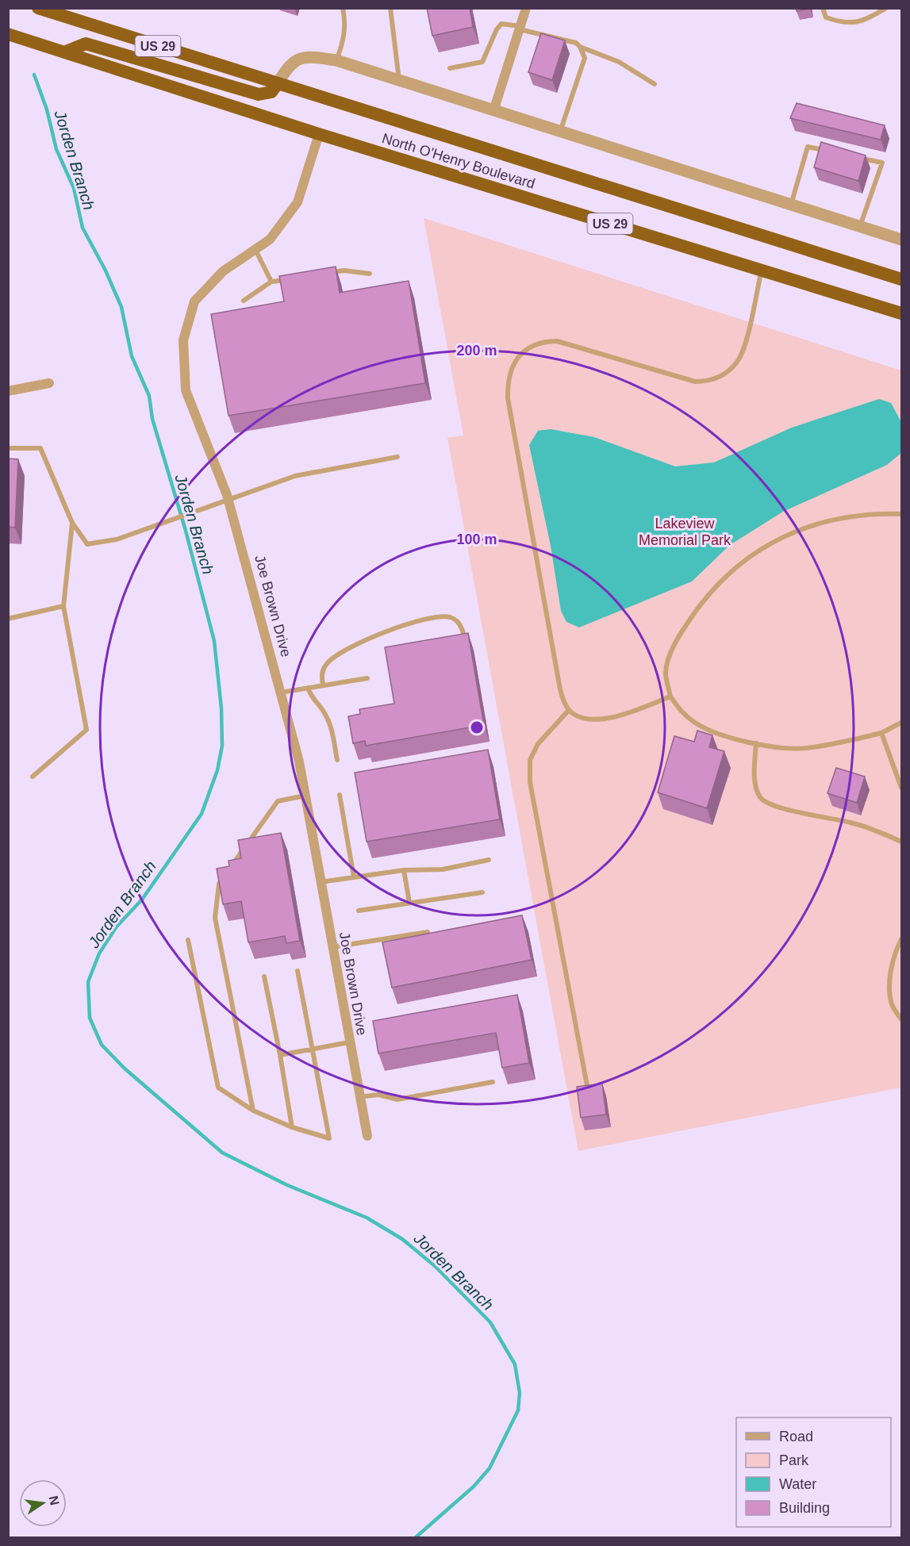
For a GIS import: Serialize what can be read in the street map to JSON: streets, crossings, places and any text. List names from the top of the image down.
{
  "streets": {
    "highway": ["US 29", "North O'Henry Boulevard"],
    "street": ["Joe Brown Drive"]
  },
  "crossings": [
    ["North O'Henry Boulevard", "Joe Brown Drive"]
  ],
  "water": ["Jorden Branch"],
  "parks": ["Lakeview Memorial Park"],
  "legend": [
    "Road",
    "Park",
    "Water",
    "Building"
  ],
  "north": "right",
  "rings": ["200 m", "100 m"]
}
